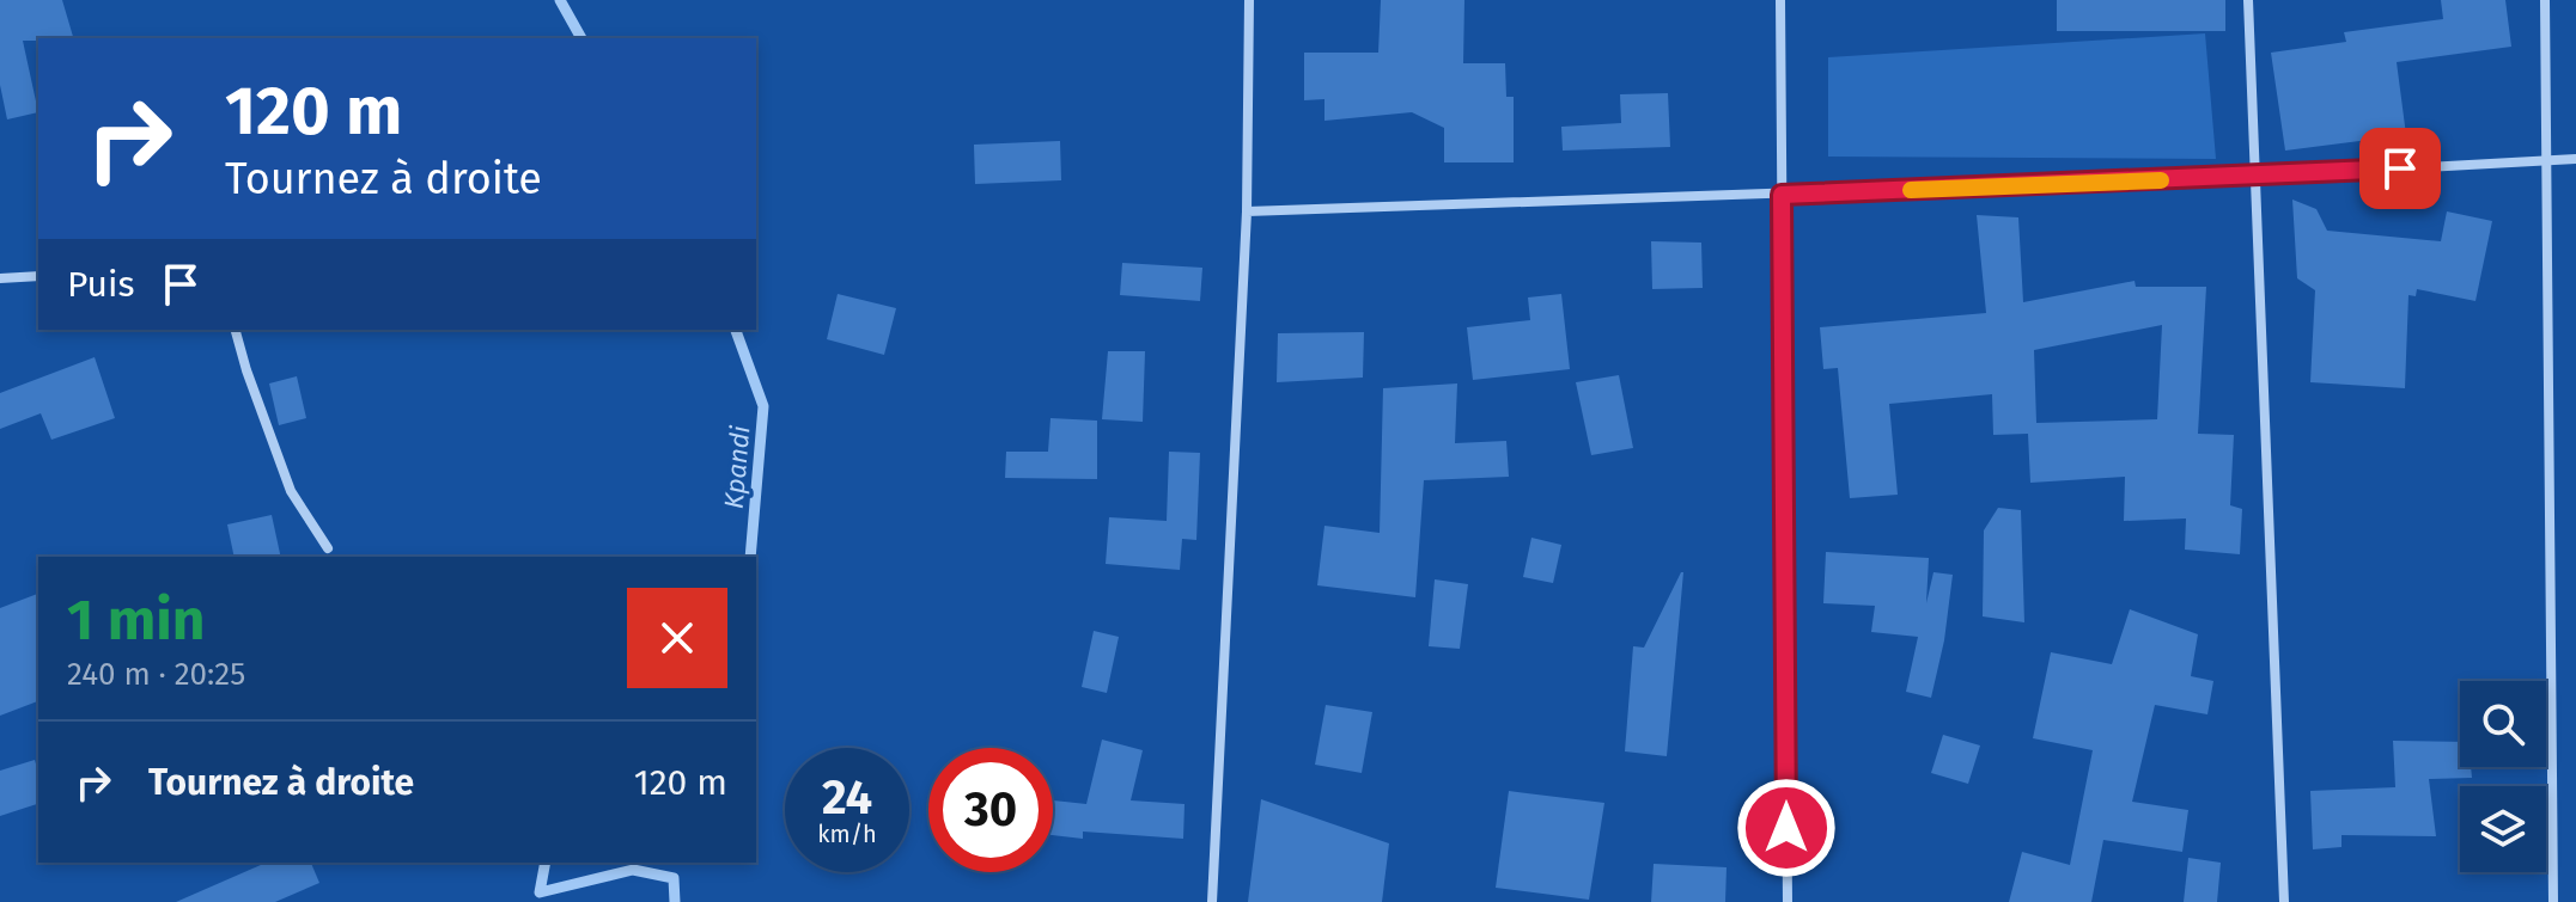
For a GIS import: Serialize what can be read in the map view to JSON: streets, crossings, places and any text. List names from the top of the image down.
{
  "water": ["Kpandi"],
  "page": {
    "turn": ["120 m", "Tournez à droite"],
    "then": "Puis",
    "heading": ["1 min", "240 m · 20:25"],
    "list": [
      {
        "name": "Tournez à droite",
        "value": "120 m"
      }
    ],
    "speed": "24 km/h",
    "limit": "30"
  }
}
